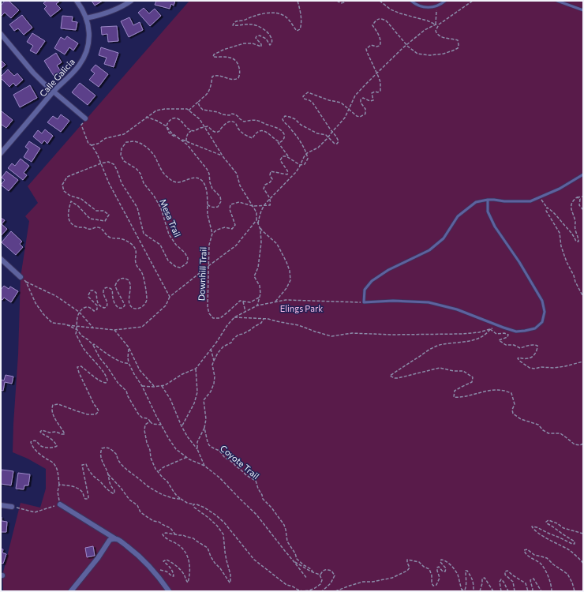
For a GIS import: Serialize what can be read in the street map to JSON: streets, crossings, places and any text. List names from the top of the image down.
{
  "streets": {
    "street": ["Calle Galicia"],
    "path": ["Mesa Trail", "Downhill Trail", "Coyote Trail"]
  },
  "parks": ["Elings Park"]
}
